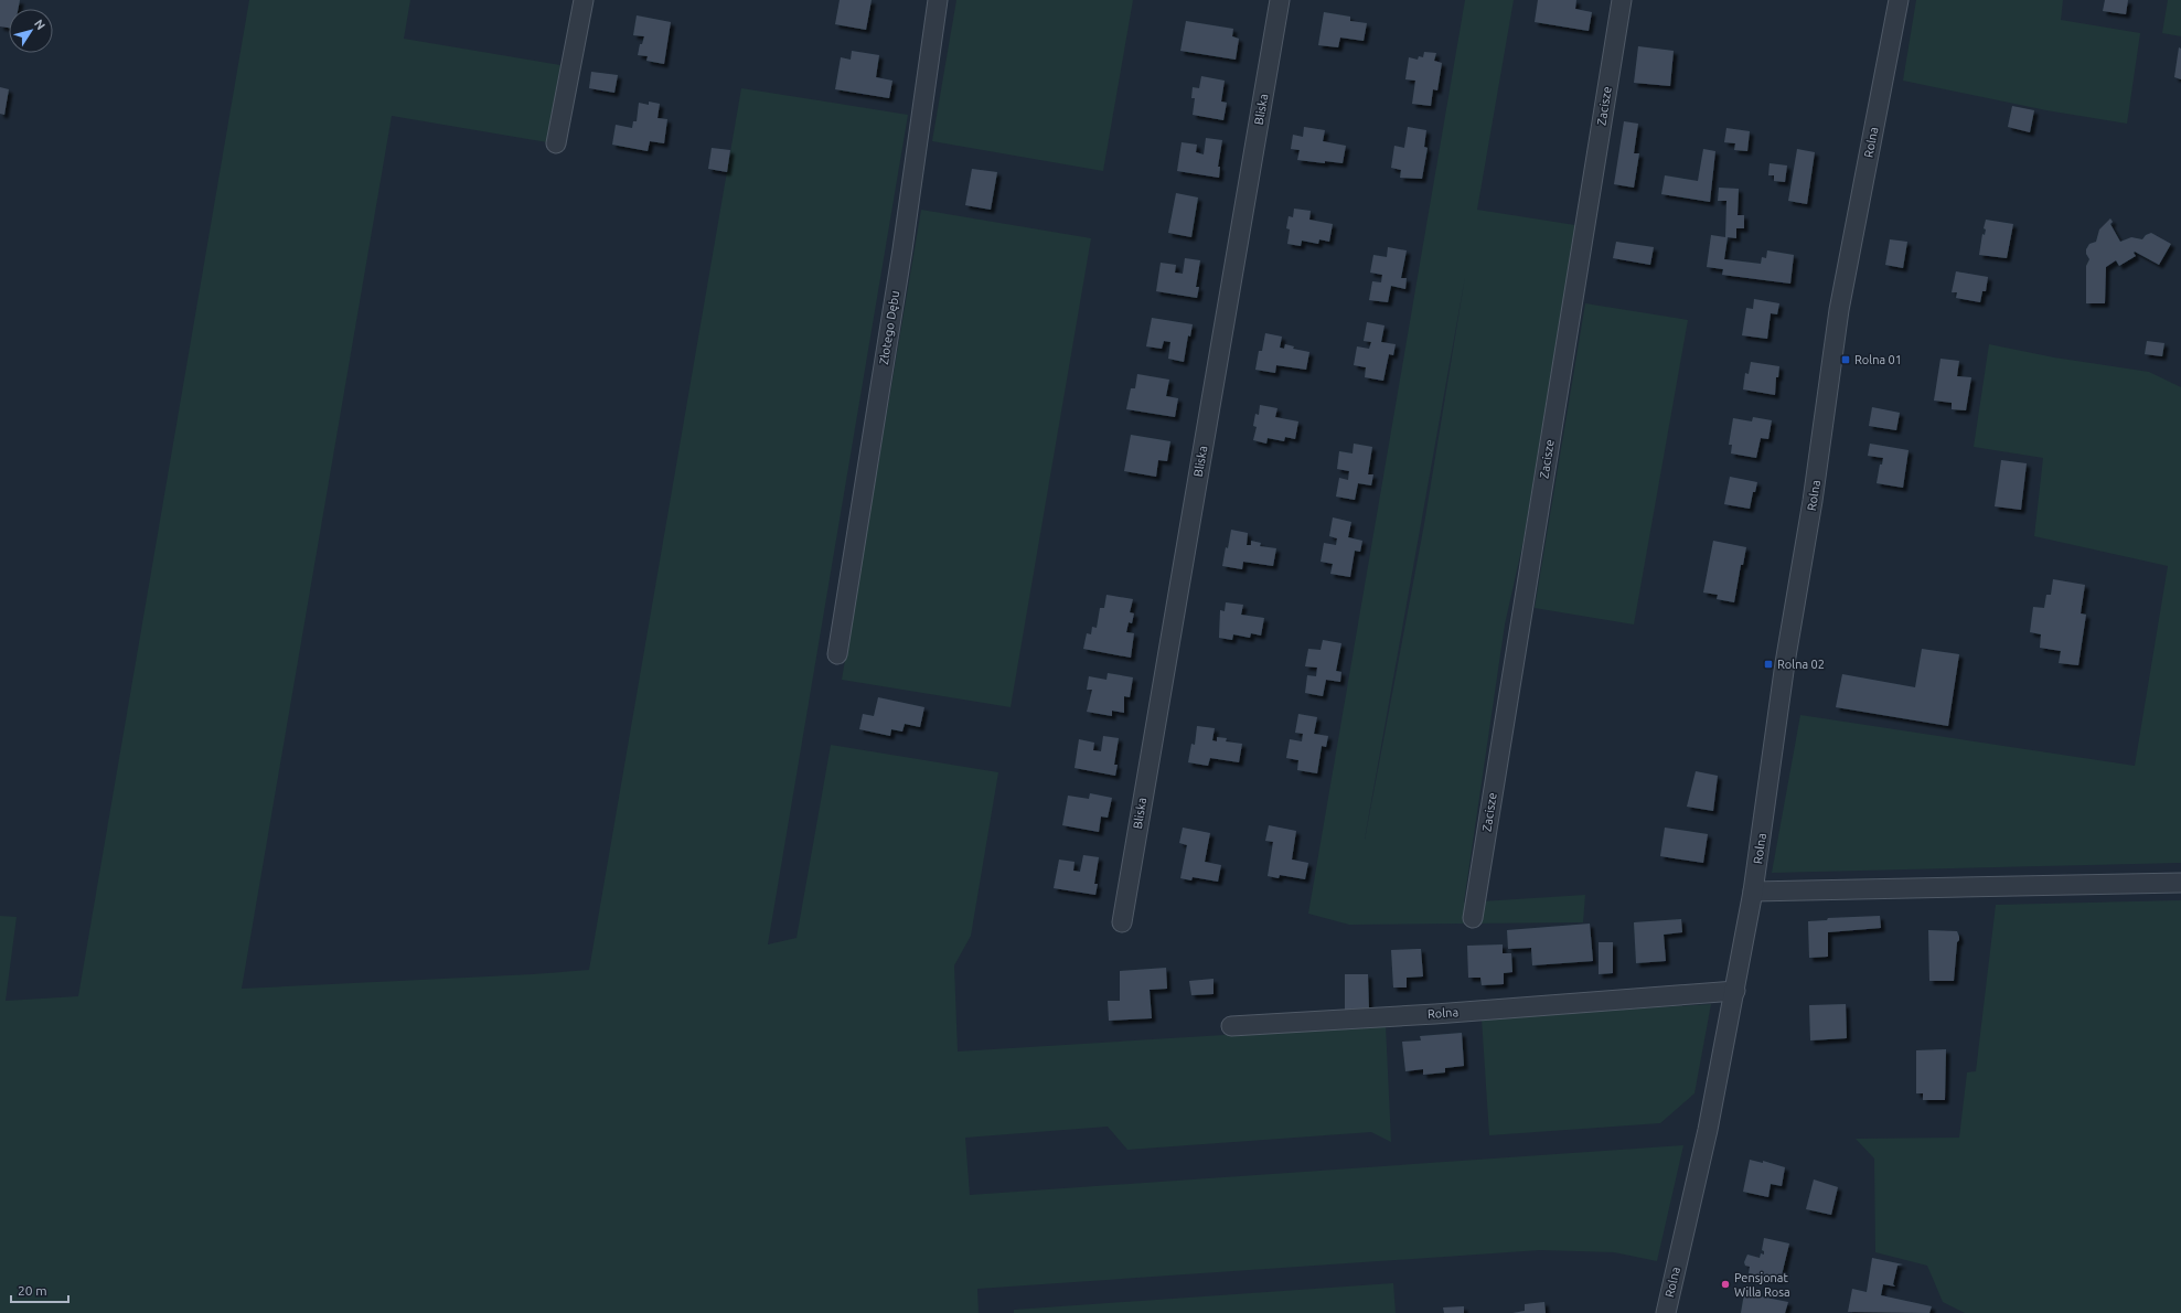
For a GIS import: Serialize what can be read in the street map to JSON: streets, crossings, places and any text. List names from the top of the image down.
{
  "streets": {
    "street": [
      "Zacisze",
      "Bliska",
      "Rolna",
      "Złotego Dębu"
    ]
  },
  "places": {
    "transit": ["Rolna 01", "Rolna 02"],
    "other": ["Pensjonat Willa Rosa"]
  },
  "scale_bar": "20 m",
  "north": "top right"
}
